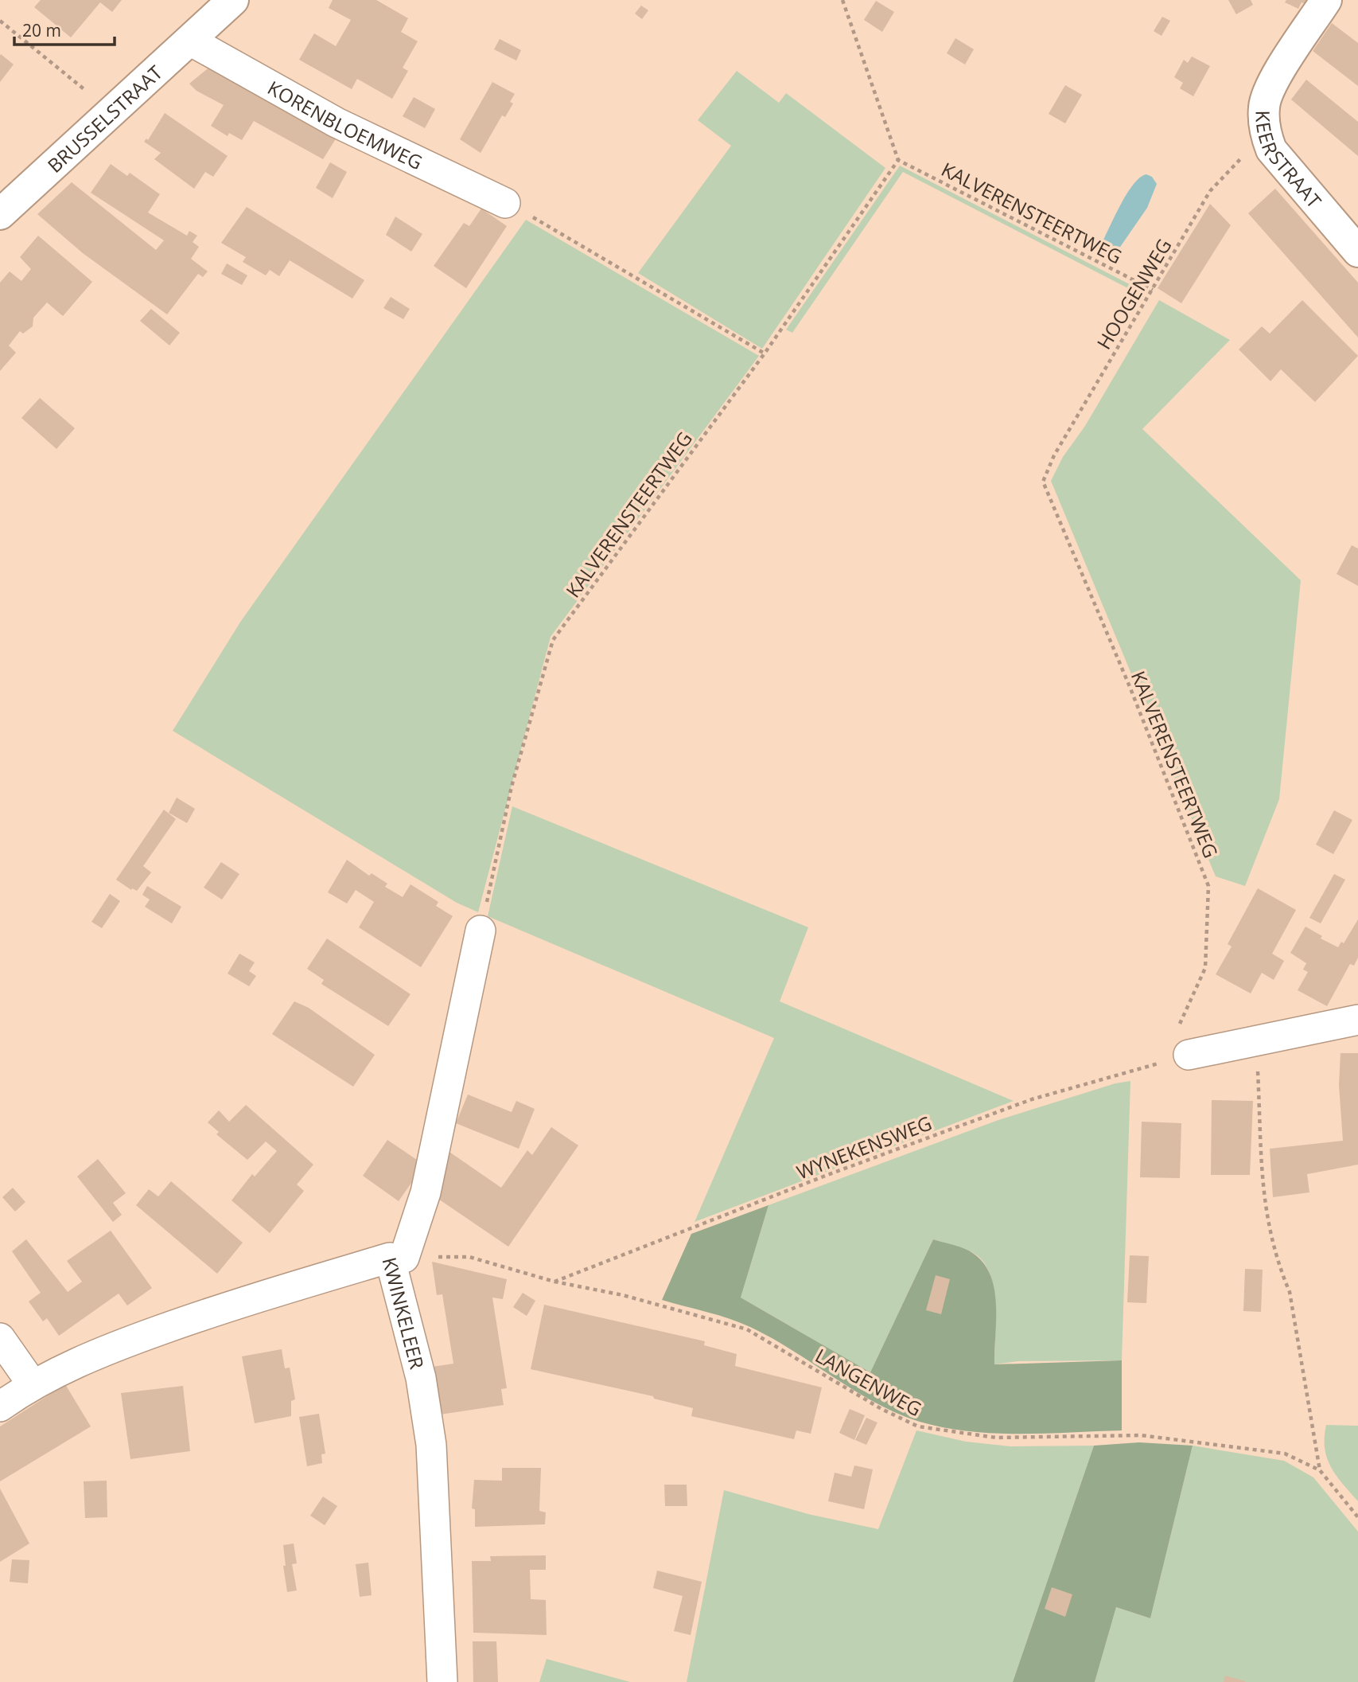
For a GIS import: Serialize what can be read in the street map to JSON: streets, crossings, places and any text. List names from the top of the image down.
{
  "streets": {
    "main road": ["BRUSSELSTRAAT", "KEERSTRAAT"],
    "street": ["KORENBLOEMWEG", "KWINKELEER"],
    "path": [
      "KALVERENSTEERTWEG",
      "HOOGENWEG",
      "WYNEKENSWEG",
      "LANGENWEG"
    ]
  },
  "crossings": [
    ["BRUSSELSTRAAT", "KORENBLOEMWEG"],
    ["KEERSTRAAT", "HOOGENWEG"],
    ["KALVERENSTEERTWEG", "HOOGENWEG"],
    ["KALVERENSTEERTWEG", "WYNEKENSWEG"],
    ["KALVERENSTEERTWEG", "KWINKELEER"],
    ["WYNEKENSWEG", "LANGENWEG"],
    ["KWINKELEER", "LANGENWEG"]
  ],
  "scale_bar": "20 m"
}
